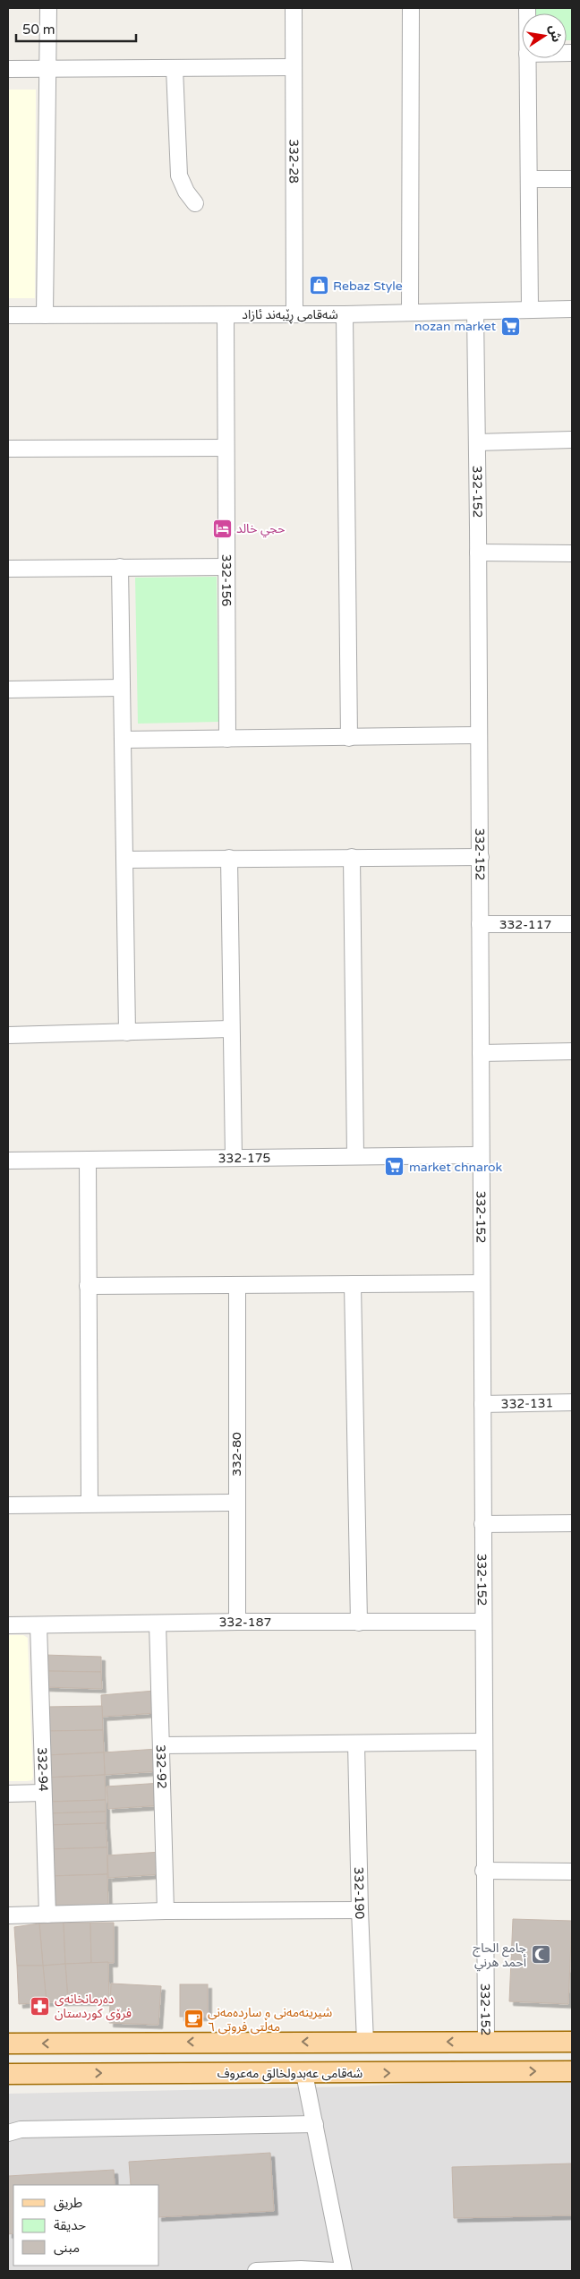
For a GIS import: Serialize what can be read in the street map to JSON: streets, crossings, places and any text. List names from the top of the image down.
{
  "streets": {
    "main road": ["شەقامی عەبدولخالق مەعروف"],
    "street": [
      "332-28",
      "شەقامی ڕێبەند ئازاد",
      "332-152",
      "332-156",
      "332-117",
      "332-175",
      "332-131",
      "332-80",
      "332-187",
      "332-92",
      "332-94",
      "332-190"
    ]
  },
  "crossings": [
    ["332-28", "شەقامی ڕێبەند ئازاد"],
    ["شەقامی ڕێبەند ئازاد", "332-152"],
    ["شەقامی ڕێبەند ئازاد", "332-156"],
    ["332-152", "332-117"],
    ["332-152", "332-175"],
    ["332-152", "332-131"],
    ["332-152", "332-187"],
    ["332-80", "332-187"],
    ["332-187", "332-92"],
    ["332-187", "332-94"]
  ],
  "places": {
    "shop": ["Rebaz Style"],
    "supermarket": ["nozan market", "market chnarok"],
    "hotel": ["حجي خالد"],
    "mosque": ["جامع الحاج أحمد هرني"],
    "pharmacy": ["دەرمانخانەی فرۆی کوردستان"],
    "cafe": ["شیرینەمەنی و ساردەمەنی مەڵتی فروتی ٦"]
  },
  "legend": ["طريق", "حديقة", "مبنى"],
  "scale_bar": "50 m",
  "north": "right"
}
